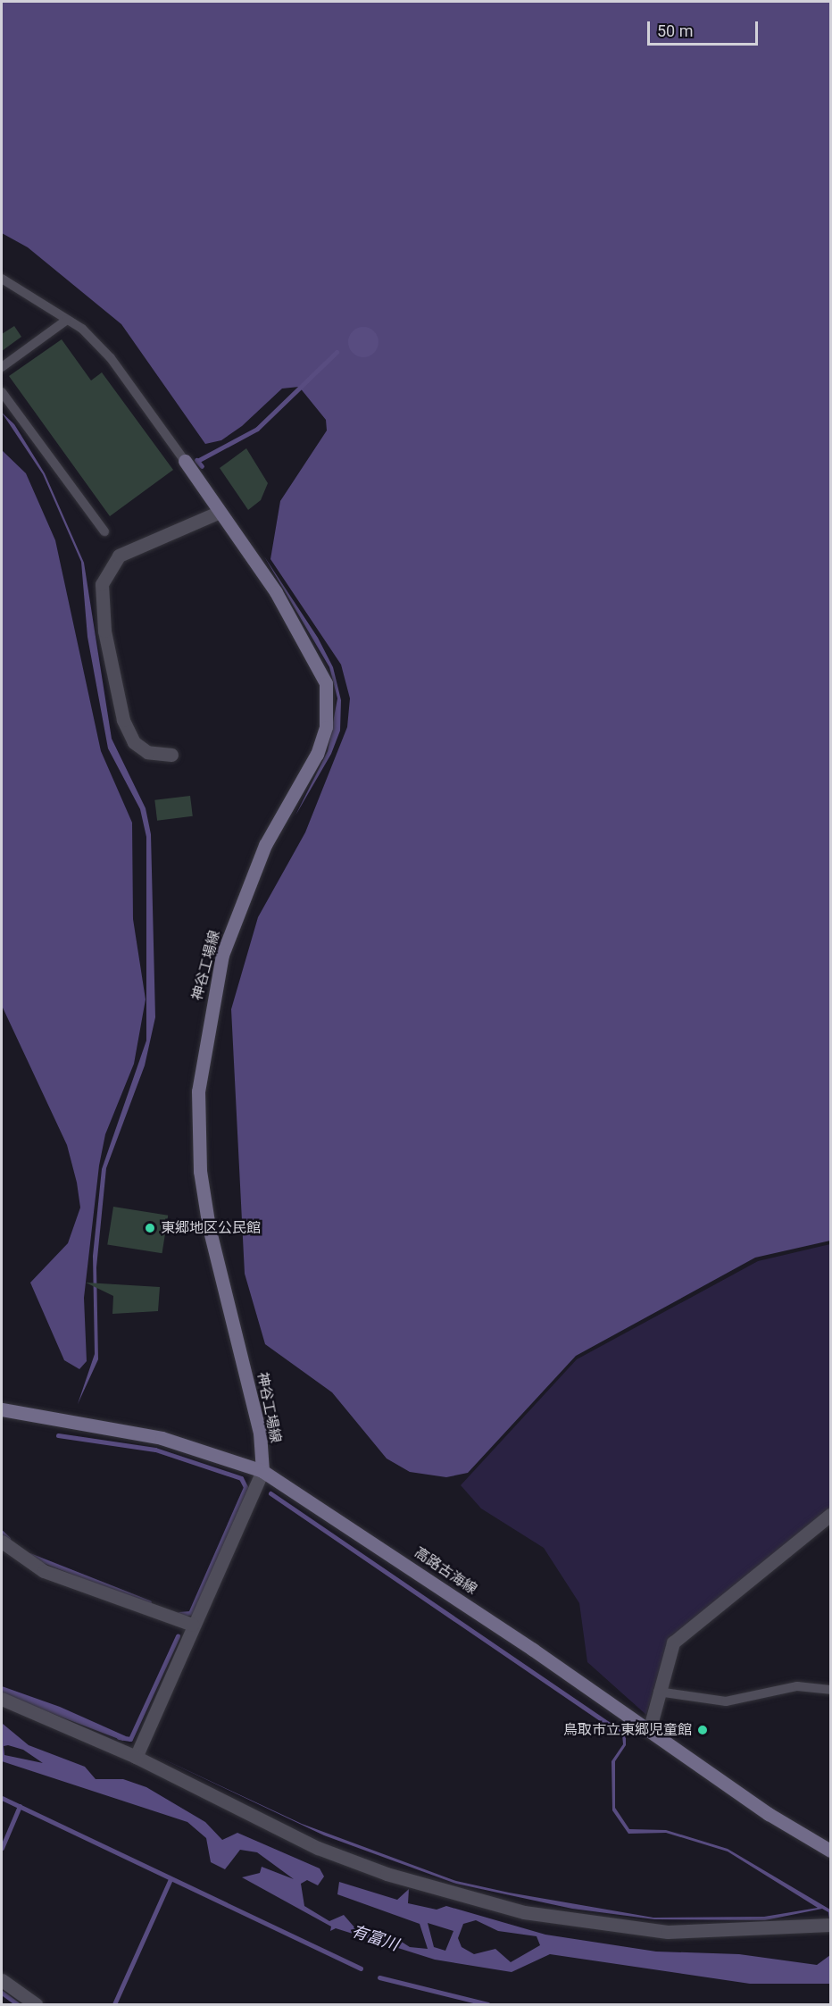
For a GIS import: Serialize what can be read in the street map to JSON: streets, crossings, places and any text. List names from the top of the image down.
{
  "streets": {
    "street": ["神谷工場線", "高路古海線"]
  },
  "crossings": [
    ["神谷工場線", "高路古海線"]
  ],
  "water": ["有富川"],
  "places": ["東郷地区公民館", "鳥取市立東郷児童館"],
  "scale_bar": "50 m"
}
